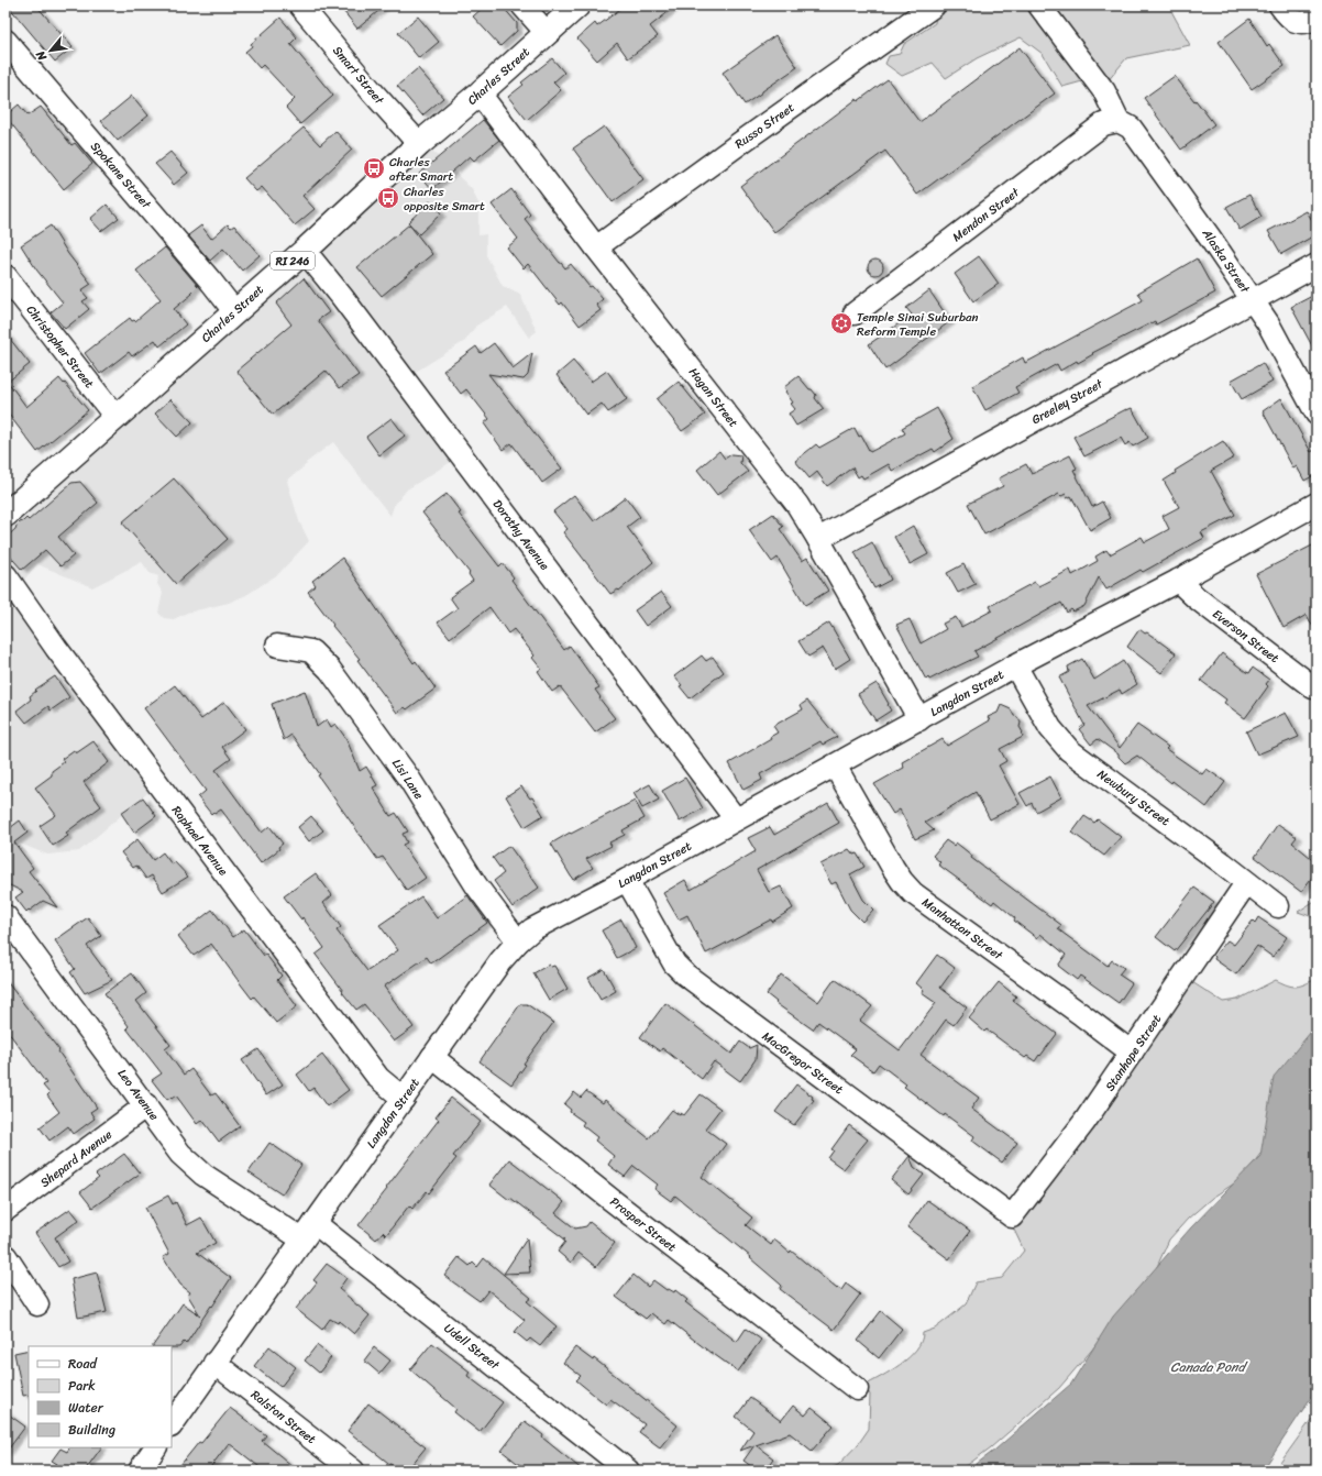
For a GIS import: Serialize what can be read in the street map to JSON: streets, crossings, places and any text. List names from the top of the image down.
{
  "streets": {
    "main road": ["Charles Street", "RI 246"],
    "street": [
      "Smart Street",
      "Russo Street",
      "Spokane Street",
      "Mendon Street",
      "Alaska Street",
      "Christopher Street",
      "Hagan Street",
      "Greeley Street",
      "Dorothy Avenue",
      "Everson Street",
      "Langdon Street",
      "Lisi Lane",
      "Newbury Street",
      "Raphael Avenue",
      "Manhattan Street",
      "Stanhope Street",
      "MacGregor Street",
      "Leo Avenue",
      "Shepard Avenue",
      "Prosper Street",
      "Udell Street",
      "Ralston Street"
    ]
  },
  "crossings": [
    ["Smart Street", "Charles Street"],
    ["Charles Street", "Spokane Street"],
    ["Charles Street", "Christopher Street"],
    ["Charles Street", "Hagan Street"],
    ["Charles Street", "Dorothy Avenue"],
    ["Russo Street", "Hagan Street"],
    ["Mendon Street", "Alaska Street"],
    ["Alaska Street", "Greeley Street"],
    ["Hagan Street", "Greeley Street"],
    ["Hagan Street", "Langdon Street"],
    ["Dorothy Avenue", "Langdon Street"],
    ["Everson Street", "Langdon Street"],
    ["Langdon Street", "Lisi Lane"],
    ["Langdon Street", "Newbury Street"],
    ["Langdon Street", "Raphael Avenue"],
    ["Langdon Street", "Manhattan Street"],
    ["Langdon Street", "MacGregor Street"],
    ["Langdon Street", "Leo Avenue"],
    ["Langdon Street", "Prosper Street"],
    ["Langdon Street", "Udell Street"],
    ["Langdon Street", "Ralston Street"],
    ["Newbury Street", "Stanhope Street"],
    ["Manhattan Street", "Stanhope Street"],
    ["Stanhope Street", "MacGregor Street"],
    ["Leo Avenue", "Shepard Avenue"],
    ["Leo Avenue", "Udell Street"]
  ],
  "water": ["Canada Pond"],
  "places": {
    "bus stop": ["Charles after Smart", "Charles opposite Smart"],
    "synagogue": ["Temple Sinai Suburban Reform Temple"]
  },
  "legend": [
    "Road",
    "Park",
    "Water",
    "Building"
  ],
  "north": "bottom left"
}
